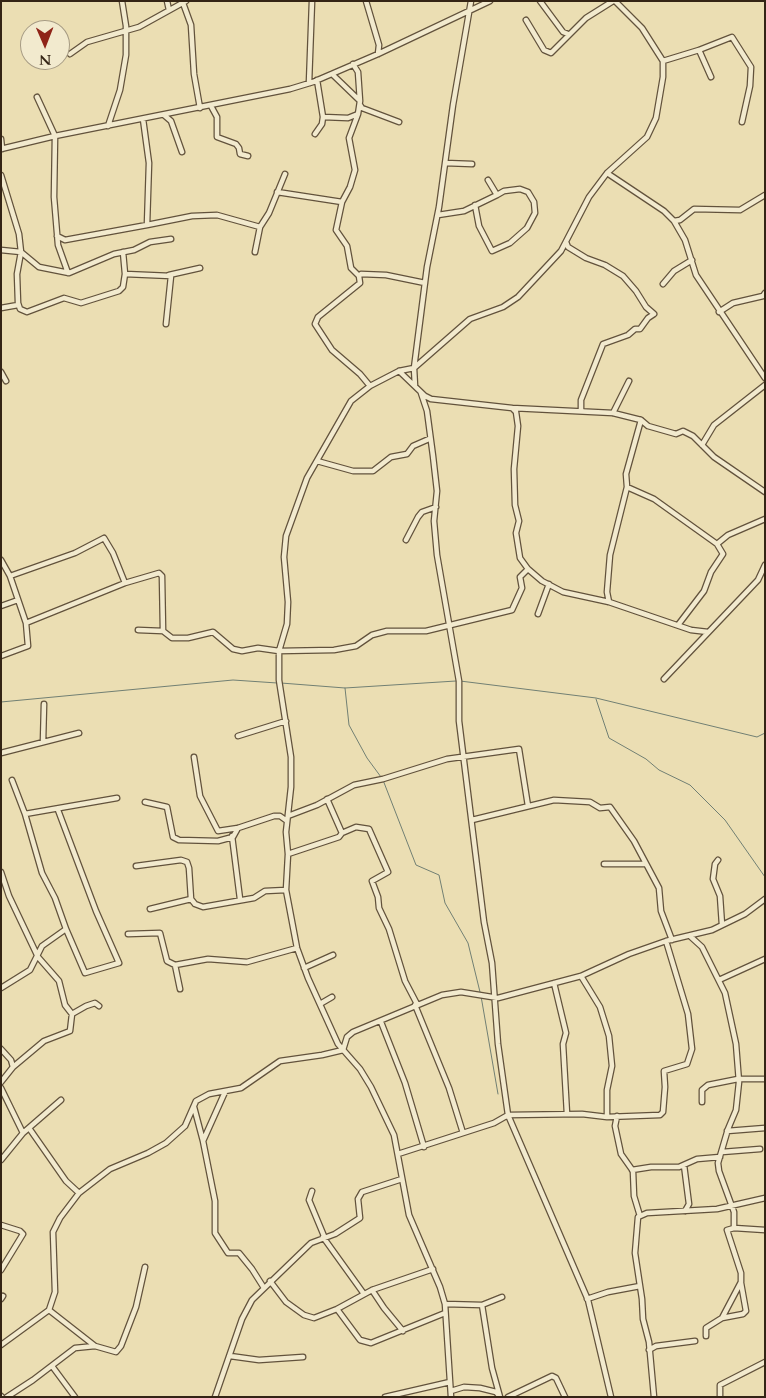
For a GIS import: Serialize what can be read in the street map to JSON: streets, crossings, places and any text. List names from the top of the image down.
{
  "north": "bottom"
}
